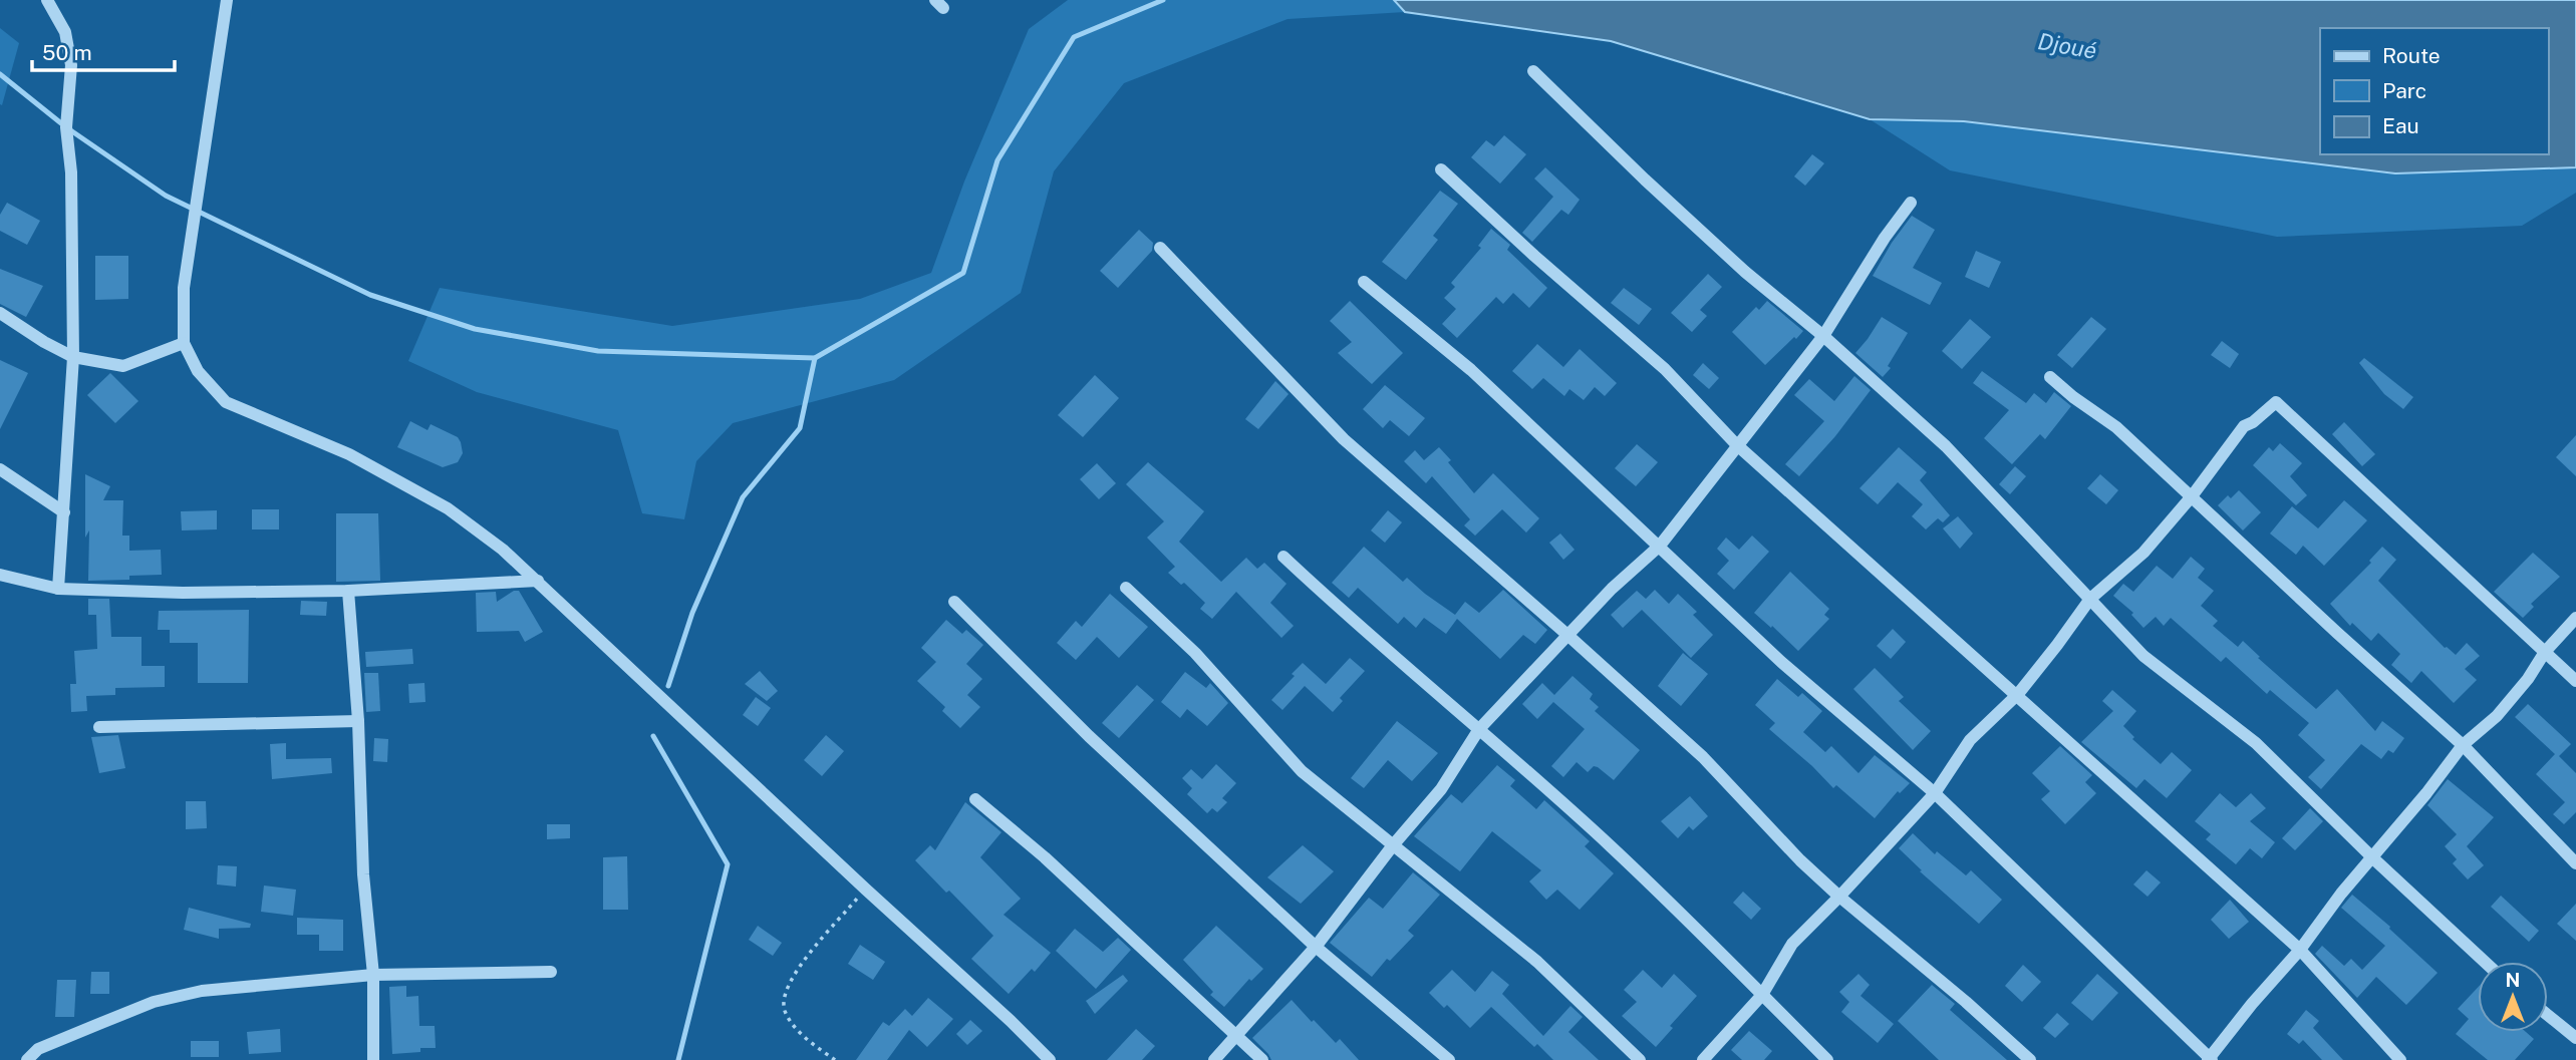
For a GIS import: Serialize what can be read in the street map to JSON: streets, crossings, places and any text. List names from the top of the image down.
{
  "water": ["Djoué"],
  "legend": ["Route", "Parc", "Eau"],
  "scale_bar": "50 m",
  "north": "top"
}
